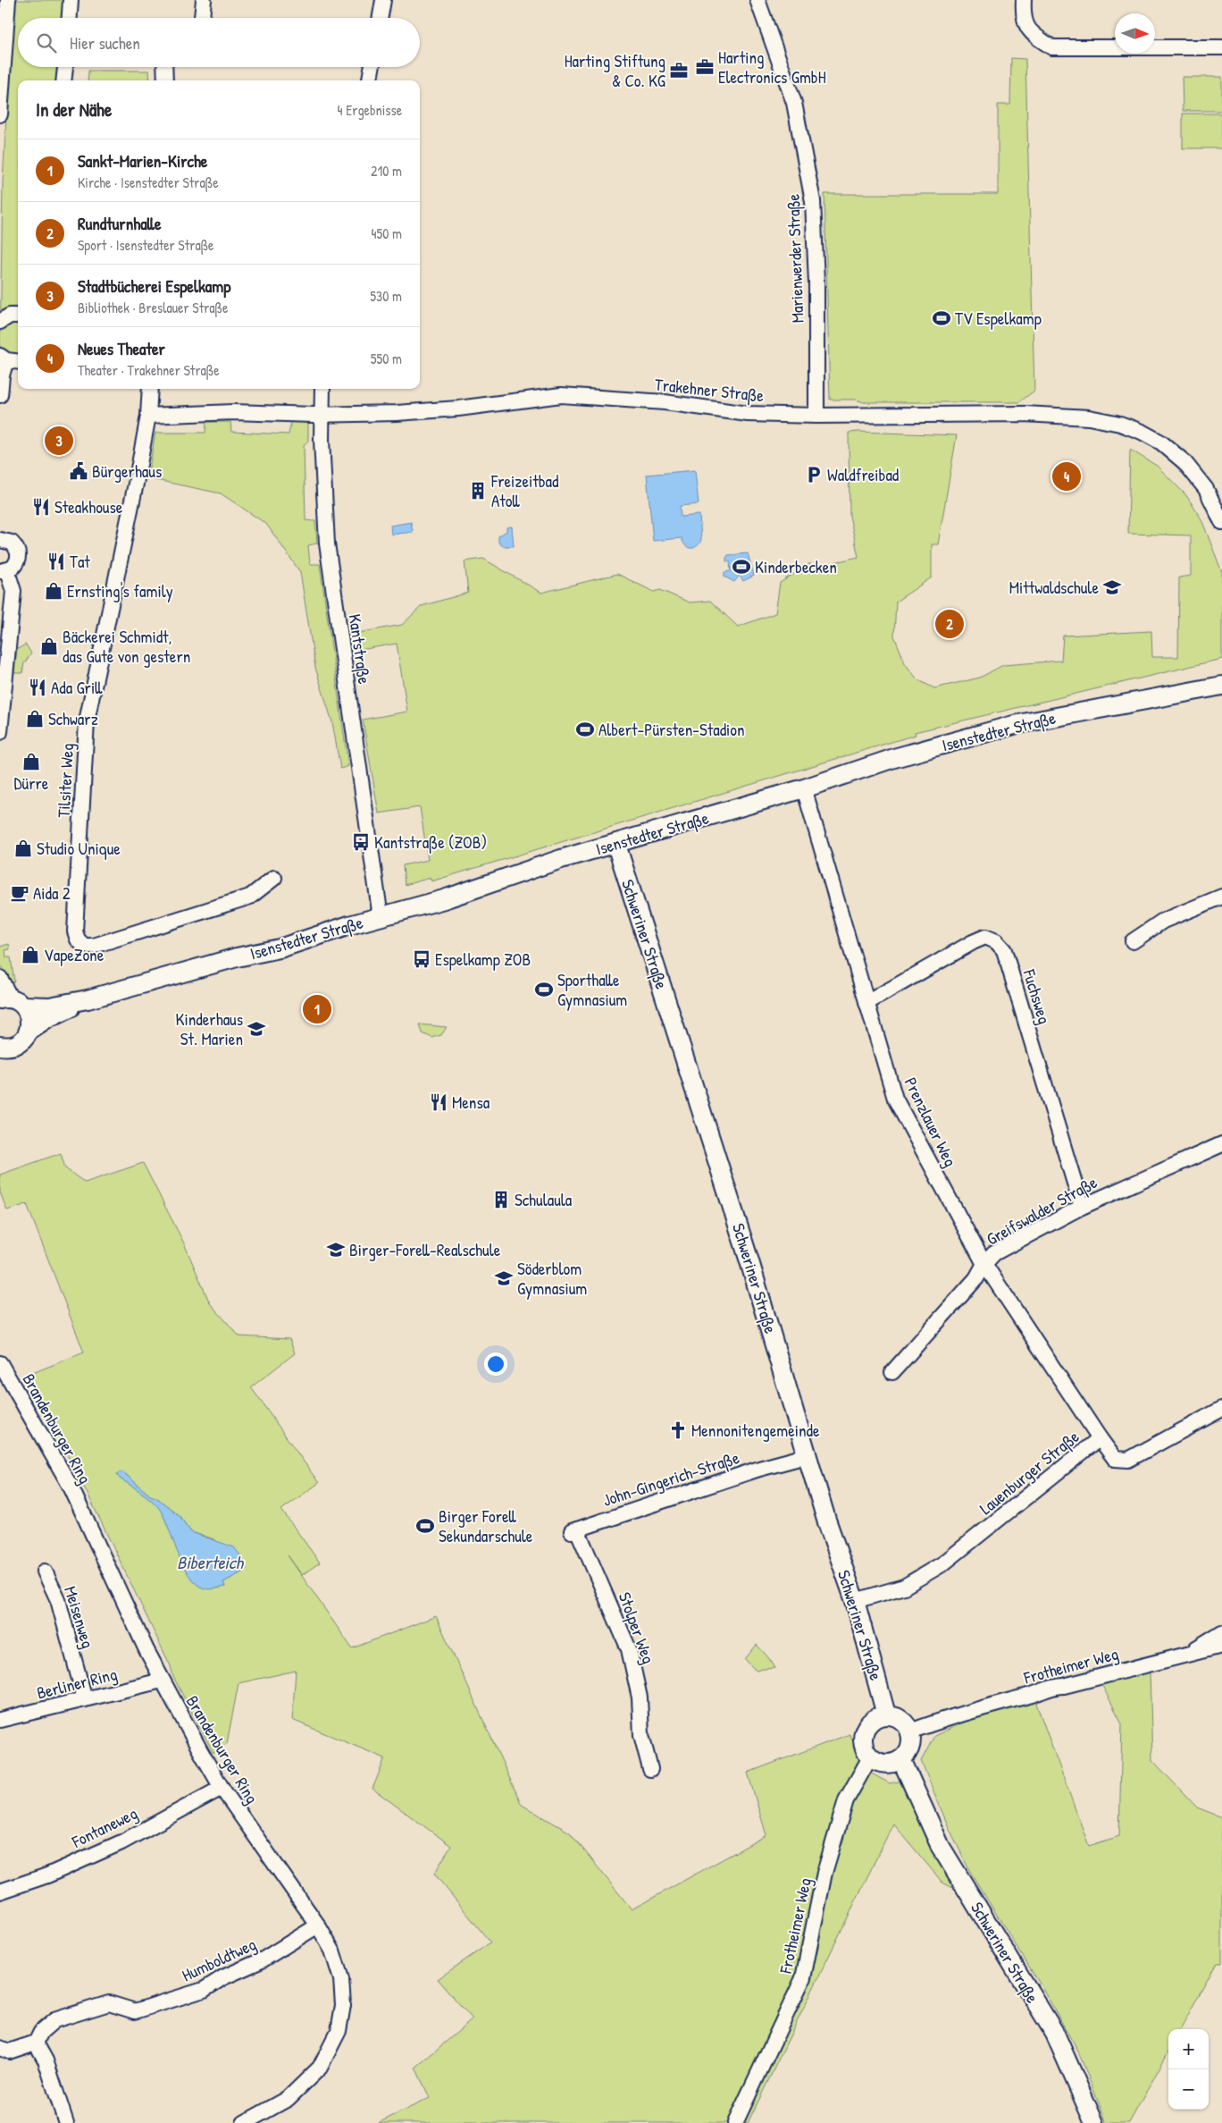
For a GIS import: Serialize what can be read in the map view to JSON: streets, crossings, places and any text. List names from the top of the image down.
{
  "streets": {
    "street": [
      "Marienwerder Straße",
      "Trakehner Straße",
      "Kantstraße",
      "Isenstedter Straße",
      "Tilsiter Weg",
      "Schweriner Straße",
      "Fuchsweg",
      "Prenzlauer Weg",
      "Greifswalder Straße",
      "Brandenburger Ring",
      "Lauenburger Straße",
      "John-Gingerich-Straße",
      "Meisenweg",
      "Stolper Weg",
      "Frotheimer Weg",
      "Berliner Ring",
      "Fontaneweg",
      "Humboldtweg"
    ]
  },
  "crossings": [
    ["Marienwerder Straße", "Trakehner Straße"],
    ["Trakehner Straße", "Kantstraße"],
    ["Trakehner Straße", "Tilsiter Weg"],
    ["Kantstraße", "Isenstedter Straße"],
    ["Isenstedter Straße", "Schweriner Straße"],
    ["Isenstedter Straße", "Prenzlauer Weg"],
    ["Schweriner Straße", "Lauenburger Straße"],
    ["Schweriner Straße", "John-Gingerich-Straße"],
    ["Schweriner Straße", "Frotheimer Weg"],
    ["Fuchsweg", "Prenzlauer Weg"],
    ["Fuchsweg", "Greifswalder Straße"],
    ["Prenzlauer Weg", "Greifswalder Straße"],
    ["Prenzlauer Weg", "Lauenburger Straße"],
    ["Brandenburger Ring", "Berliner Ring"],
    ["Brandenburger Ring", "Fontaneweg"],
    ["Brandenburger Ring", "Humboldtweg"],
    ["John-Gingerich-Straße", "Stolper Weg"],
    ["Meisenweg", "Berliner Ring"]
  ],
  "water": ["Biberteich"],
  "places": {
    "office": ["Harting Electronics GmbH", "Harting Stiftung & Co. KG"],
    "sports": [
      "TV Espelkamp",
      "Kinderbecken",
      "Albert-Pürsten-Stadion",
      "Sporthalle Gymnasium",
      "Birger Forell Sekundarschule"
    ],
    "public building": ["Bürgerhaus"],
    "parking": ["Waldfreibad"],
    "building": ["Freizeitbad Atoll", "Schulaula"],
    "restaurant": [
      "Steakhouse",
      "Tat",
      "Ada Grill",
      "Mensa"
    ],
    "school or university": [
      "Mittwaldschule",
      "Kinderhaus St. Marien",
      "Birger-Forell-Realschule",
      "Söderblom Gymnasium"
    ],
    "shop": [
      "Ernsting's family",
      "Bäckerei Schmidt, das Gute von gestern",
      "Schwarz",
      "Dürre",
      "Studio Unique",
      "VapeZone"
    ],
    "bus stop": ["Kantstraße (ZOB)", "Espelkamp ZOB"],
    "cafe": ["Aida 2"],
    "church": ["Mennonitengemeinde"]
  },
  "north": "right",
  "page": {
    "search": "Hier suchen",
    "heading": ["In der Nähe", "4 Ergebnisse"],
    "list": [
      {
        "mark": "1",
        "name": "Sankt-Marien-Kirche",
        "note": "Kirche · Isenstedter Straße",
        "value": "210 m"
      },
      {
        "mark": "2",
        "name": "Rundturnhalle",
        "note": "Sport · Isenstedter Straße",
        "value": "450 m"
      },
      {
        "mark": "3",
        "name": "Stadtbücherei Espelkamp",
        "note": "Bibliothek · Breslauer Straße",
        "value": "530 m"
      },
      {
        "mark": "4",
        "name": "Neues Theater",
        "note": "Theater · Trakehner Straße",
        "value": "550 m"
      }
    ],
    "pins": [
      "3",
      "4",
      "2",
      "1"
    ],
    "map_buttons": ["+", "−"]
  }
}
